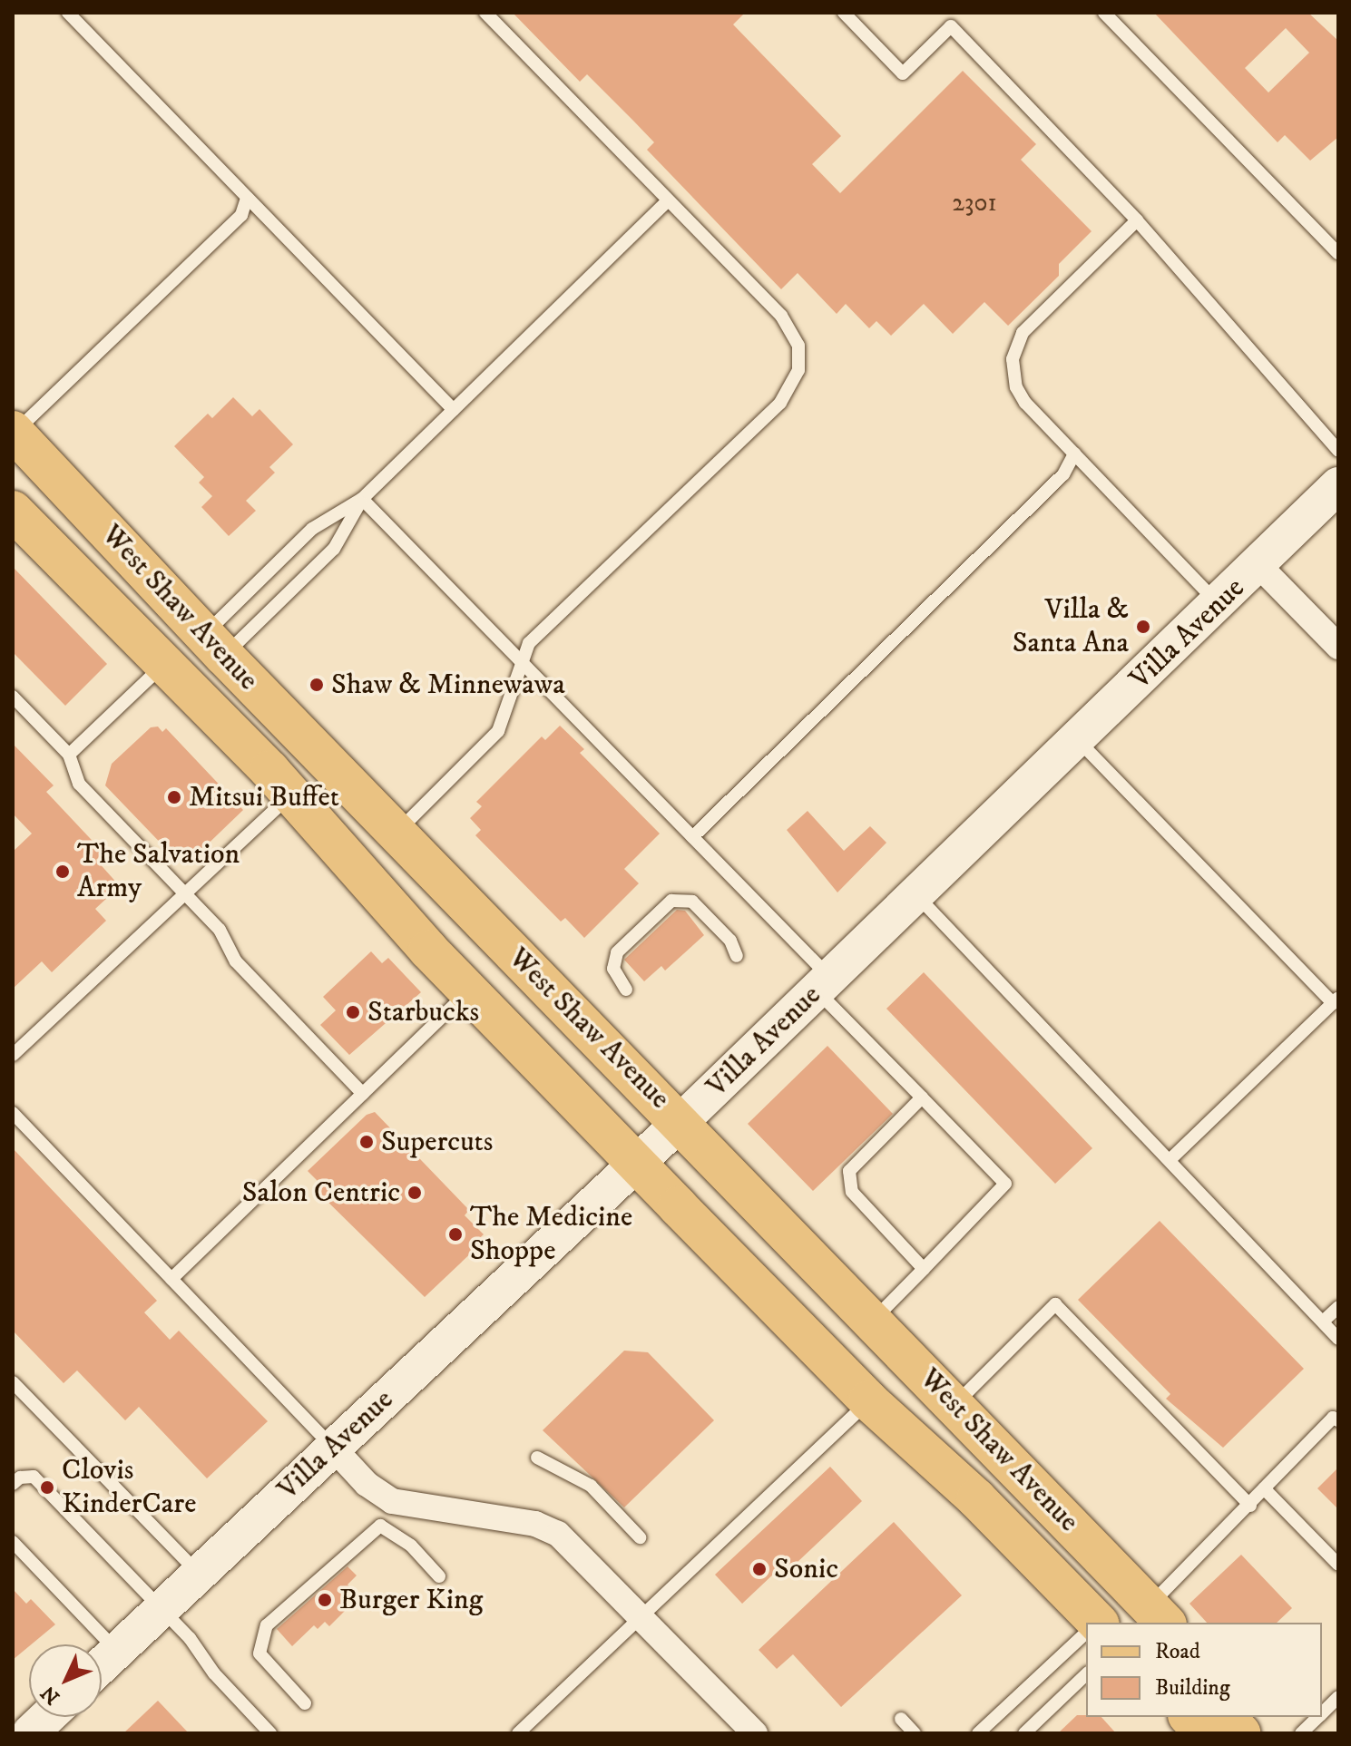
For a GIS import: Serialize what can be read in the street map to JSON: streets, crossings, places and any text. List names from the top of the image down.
{
  "streets": {
    "main road": ["West Shaw Avenue"],
    "street": ["Villa Avenue"]
  },
  "crossings": [
    ["West Shaw Avenue", "Villa Avenue"]
  ],
  "places": [
    "Villa & Santa Ana",
    "Shaw & Minnewawa",
    "Mitsui Buffet",
    "The Salvation Army",
    "Starbucks",
    "Supercuts",
    "Salon Centric",
    "The Medicine Shoppe",
    "Clovis KinderCare",
    "Sonic",
    "Burger King"
  ],
  "house_numbers": ["2301"],
  "legend": ["Road", "Building"],
  "north": "bottom left"
}
